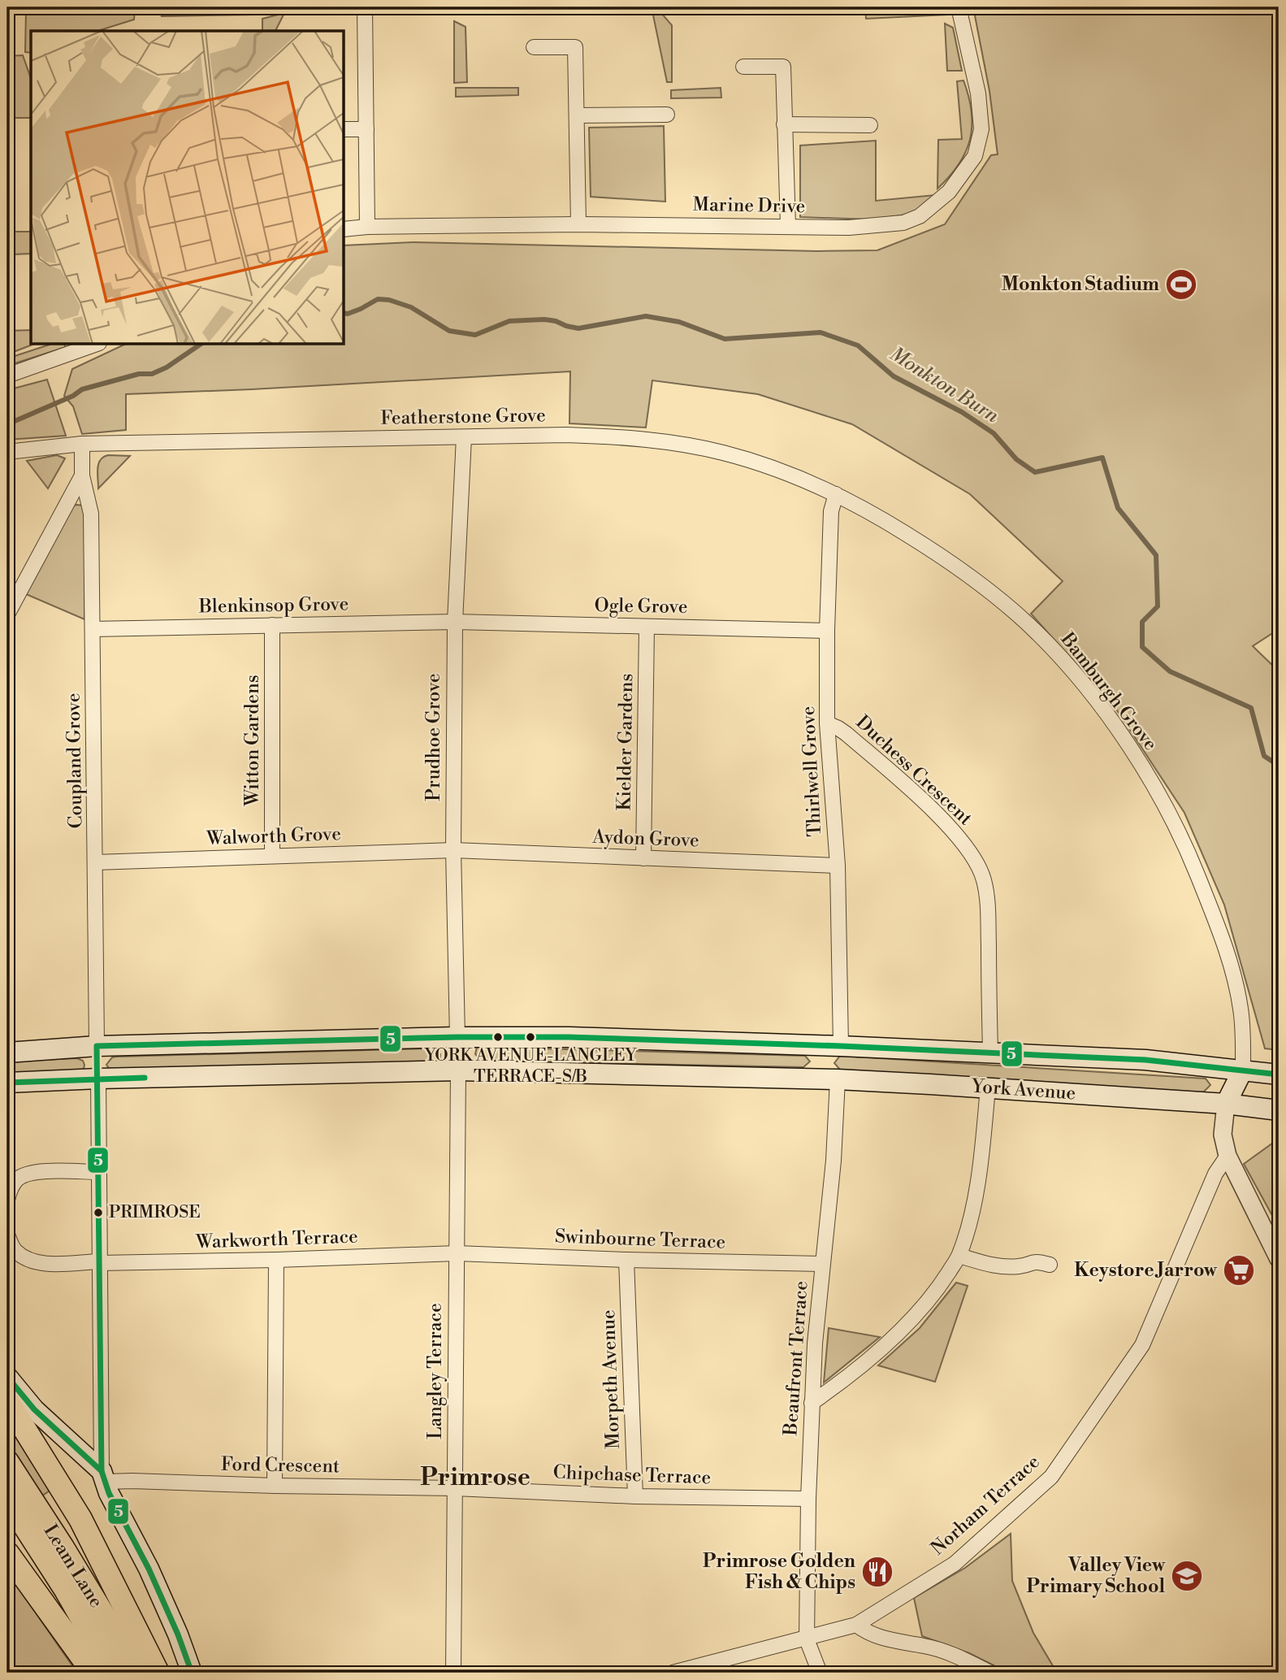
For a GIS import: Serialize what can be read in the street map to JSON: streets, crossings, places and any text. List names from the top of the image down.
{
  "streets": {
    "highway": ["Leam Lane"],
    "main road": ["York Avenue"],
    "street": [
      "Marine Drive",
      "Featherstone Grove",
      "Blenkinsop Grove",
      "Ogle Grove",
      "Bamburgh Grove",
      "Prudhoe Grove",
      "Witton Gardens",
      "Kielder Gardens",
      "Coupland Grove",
      "Duchess Crescent",
      "Thirlwell Grove",
      "Walworth Grove",
      "Aydon Grove",
      "Warkworth Terrace",
      "Swinbourne Terrace",
      "Beaufront Terrace",
      "Langley Terrace",
      "Morpeth Avenue",
      "Ford Crescent",
      "Chipchase Terrace",
      "Norham Terrace"
    ]
  },
  "crossings": [
    ["Featherstone Grove", "Bamburgh Grove"],
    ["Featherstone Grove", "Prudhoe Grove"],
    ["Featherstone Grove", "Coupland Grove"],
    ["Featherstone Grove", "Thirlwell Grove"],
    ["Blenkinsop Grove", "Ogle Grove"],
    ["Blenkinsop Grove", "Prudhoe Grove"],
    ["Blenkinsop Grove", "Witton Gardens"],
    ["Blenkinsop Grove", "Coupland Grove"],
    ["Ogle Grove", "Prudhoe Grove"],
    ["Ogle Grove", "Kielder Gardens"],
    ["Ogle Grove", "Thirlwell Grove"],
    ["Bamburgh Grove", "Thirlwell Grove"],
    ["Bamburgh Grove", "York Avenue"],
    ["Prudhoe Grove", "Walworth Grove"],
    ["Prudhoe Grove", "Aydon Grove"],
    ["Prudhoe Grove", "York Avenue"],
    ["Witton Gardens", "Walworth Grove"],
    ["Kielder Gardens", "Aydon Grove"],
    ["Coupland Grove", "Walworth Grove"],
    ["Coupland Grove", "York Avenue"],
    ["Duchess Crescent", "Thirlwell Grove"],
    ["Duchess Crescent", "York Avenue"],
    ["Thirlwell Grove", "Aydon Grove"],
    ["Thirlwell Grove", "York Avenue"],
    ["Walworth Grove", "Aydon Grove"],
    ["York Avenue", "Beaufront Terrace"],
    ["York Avenue", "Langley Terrace"],
    ["Warkworth Terrace", "Swinbourne Terrace"],
    ["Warkworth Terrace", "Langley Terrace"],
    ["Swinbourne Terrace", "Beaufront Terrace"],
    ["Swinbourne Terrace", "Langley Terrace"],
    ["Swinbourne Terrace", "Morpeth Avenue"],
    ["Beaufront Terrace", "Chipchase Terrace"],
    ["Beaufront Terrace", "Norham Terrace"],
    ["Langley Terrace", "Ford Crescent"],
    ["Langley Terrace", "Chipchase Terrace"],
    ["Morpeth Avenue", "Chipchase Terrace"],
    ["Ford Crescent", "Chipchase Terrace"]
  ],
  "districts": ["Primrose"],
  "water": ["Monkton Burn"],
  "places": {
    "sports": ["Monkton Stadium"],
    "other": ["YORK AVENUE-LANGLEY TERRACE-S/B", "PRIMROSE"],
    "supermarket": ["Keystore Jarrow"],
    "restaurant": ["Primrose Golden Fish & Chips"],
    "school or university": ["Valley View Primary School"]
  },
  "lines": ["transit line 5"]
}
